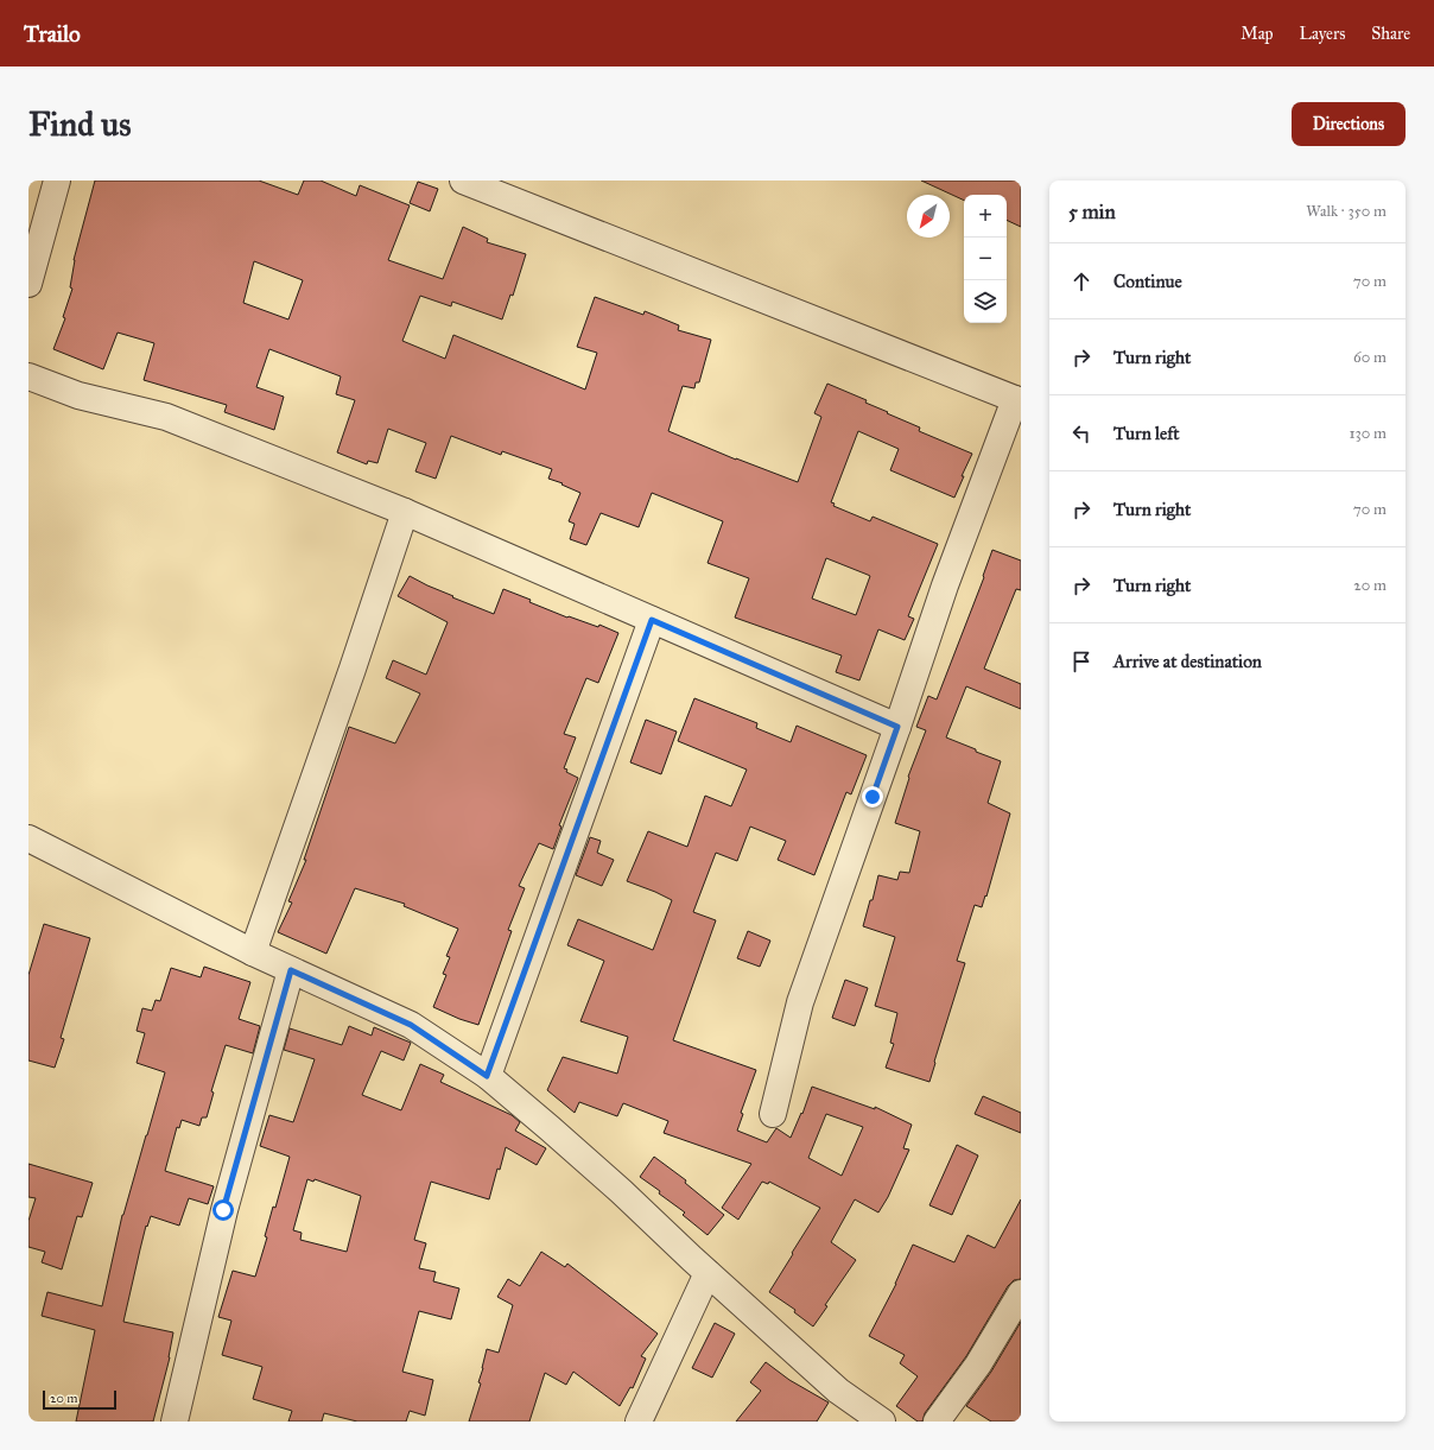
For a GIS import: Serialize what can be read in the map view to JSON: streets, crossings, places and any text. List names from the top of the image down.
{
  "scale_bar": "20 m",
  "north": "bottom left",
  "page": {
    "header": "Trailo",
    "nav": ["Map", "Layers", "Share"],
    "buttons": "Directions",
    "title": "Find us",
    "heading": ["5 min", "Walk · 350 m"],
    "map_buttons": ["+", "−"],
    "list": [
      ["Continue", "70 m"],
      ["Turn right", "60 m"],
      ["Turn left", "130 m"],
      ["Turn right", "70 m"],
      ["Turn right", "20 m"],
      "Arrive at destination"
    ],
    "scale": "20 m"
  }
}
